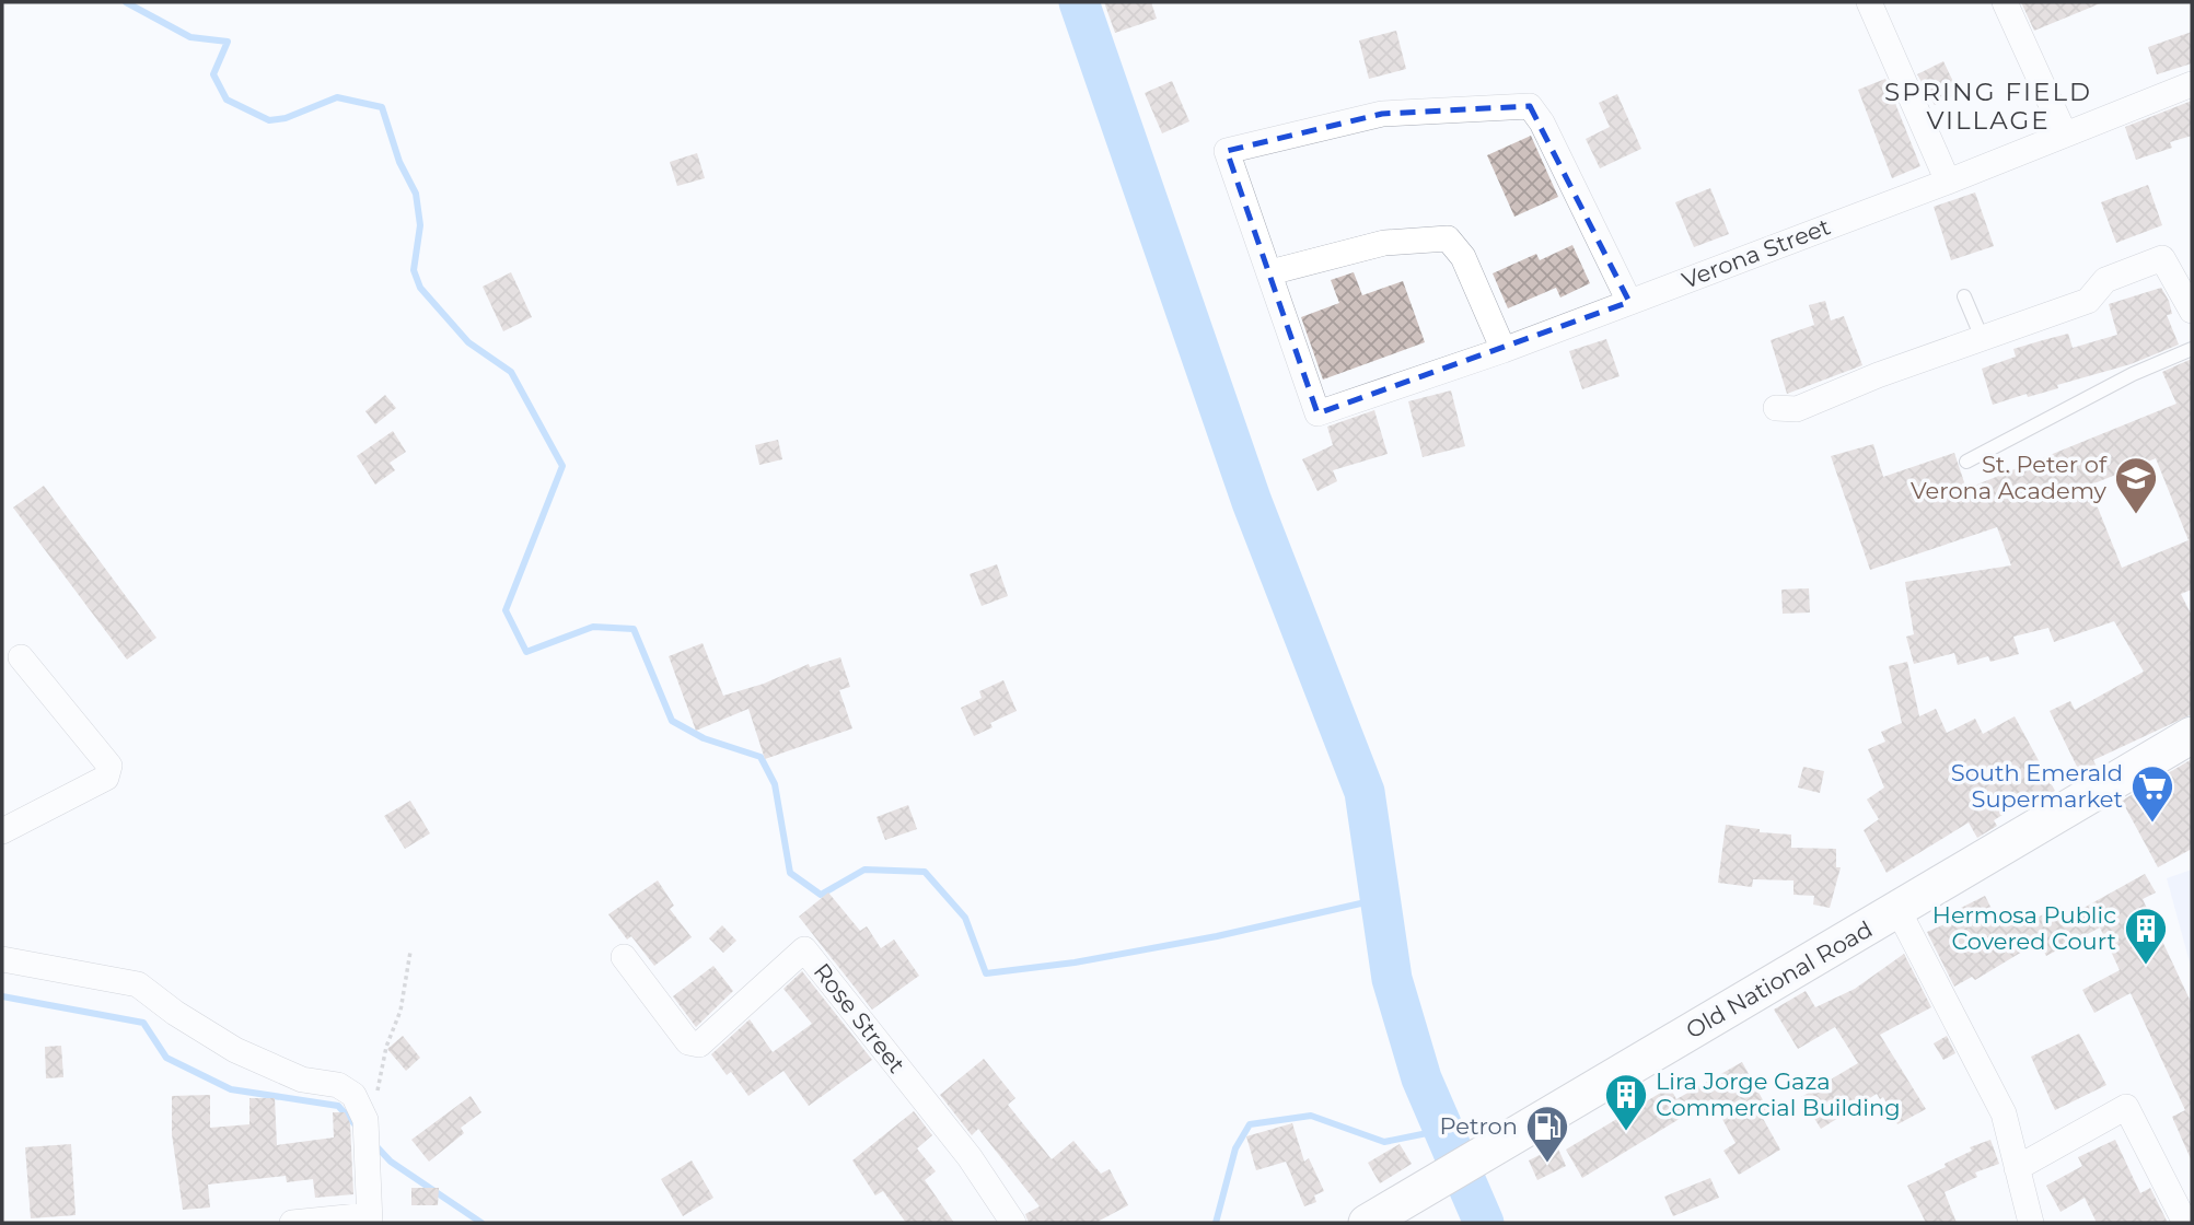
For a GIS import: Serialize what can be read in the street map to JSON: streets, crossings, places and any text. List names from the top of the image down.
{
  "streets": {
    "main road": ["Old National Road"],
    "street": ["Verona Street", "Rose Street"]
  },
  "districts": ["SPRING FIELD VILLAGE"],
  "places": {
    "school or university": ["St. Peter of Verona Academy"],
    "supermarket": ["South Emerald Supermarket"],
    "building": ["Hermosa Public Covered Court", "Lira Jorge Gaza Commercial Building"],
    "fuel station": ["Petron"]
  }
}
